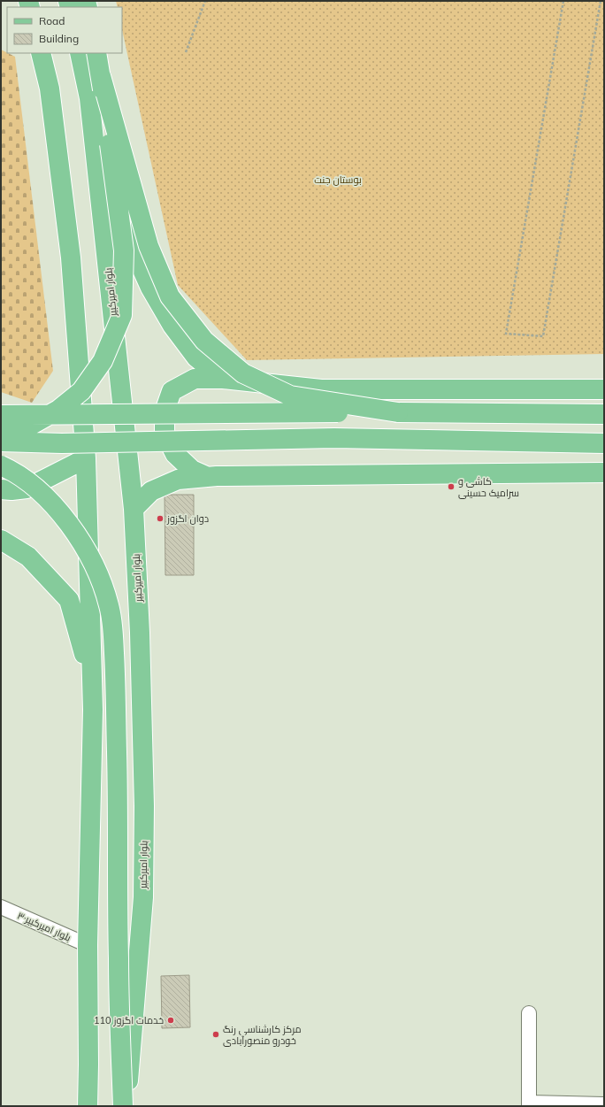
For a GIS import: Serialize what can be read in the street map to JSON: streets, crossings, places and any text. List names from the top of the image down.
{
  "streets": {
    "main road": ["بلوار امیرکبیر"],
    "street": ["بلوار امیرکبیر۳۰"]
  },
  "parks": ["بوستان جنت"],
  "places": [
    "کاشی و سرامیک حسینی",
    "دوان اگزوز",
    "خدمات اگزوز 110",
    "مرکز کارشناسی رنگ خودرو منصورآبادی"
  ],
  "legend": ["Road", "Building"]
}
